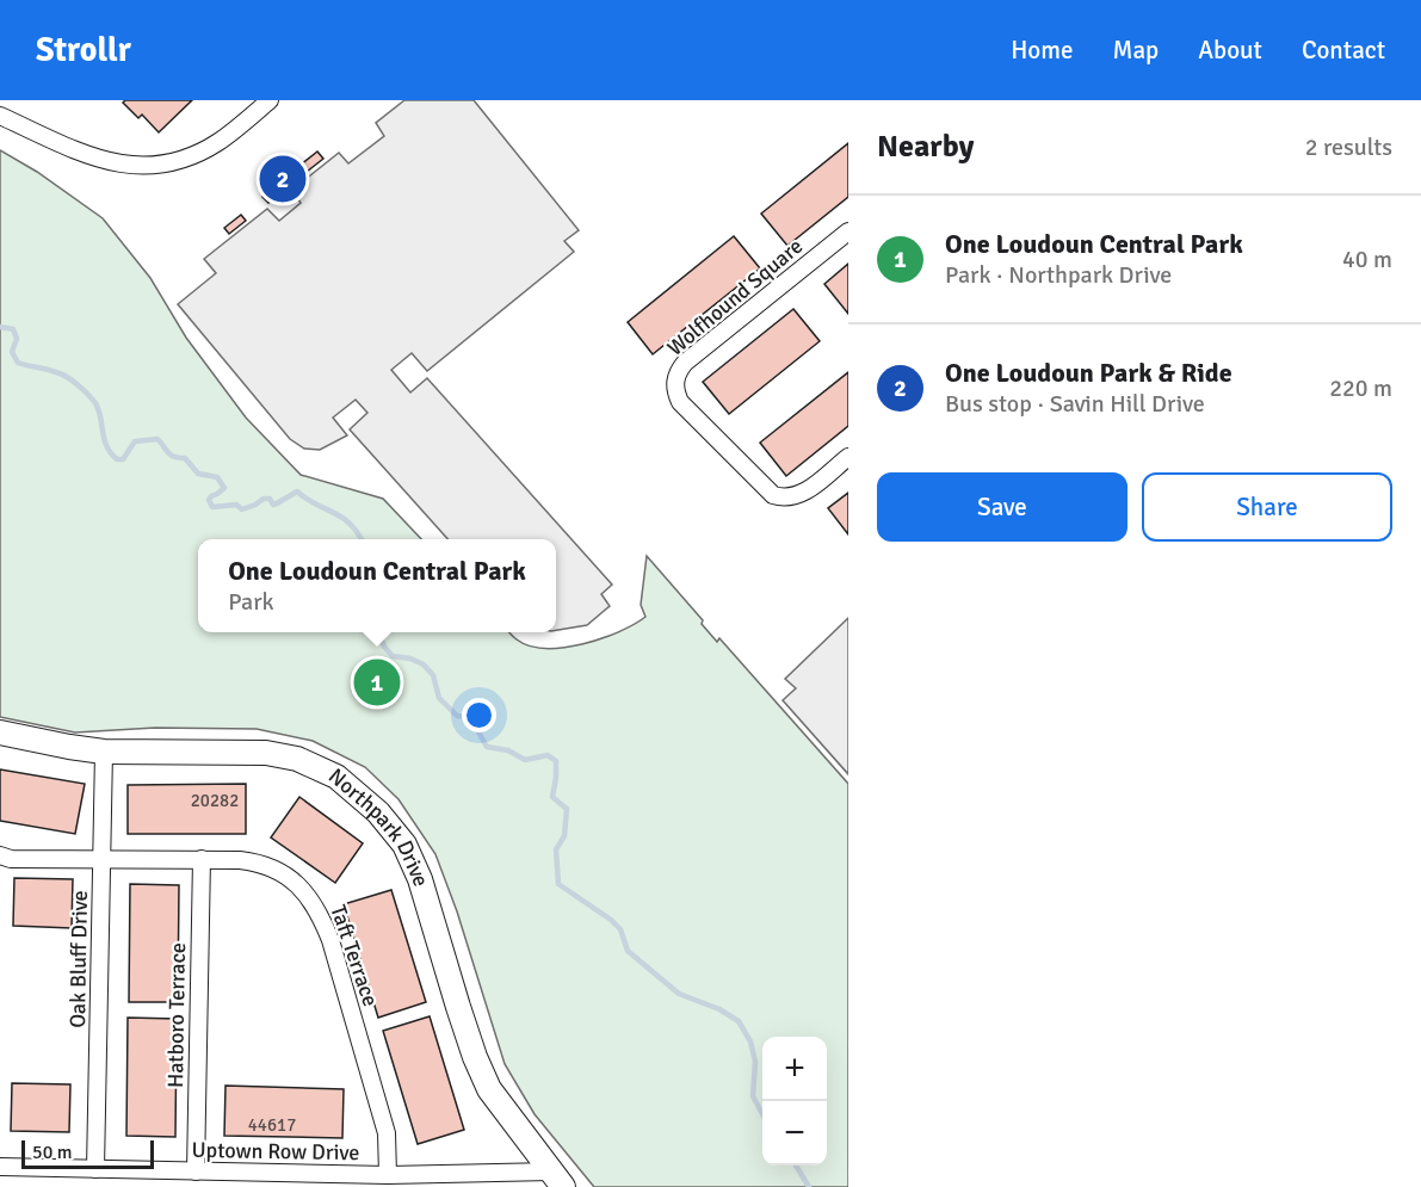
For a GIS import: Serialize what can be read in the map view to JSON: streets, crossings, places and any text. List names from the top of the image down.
{
  "streets": {
    "street": [
      "Wolfhound Square",
      "Northpark Drive",
      "Taft Terrace",
      "Oak Bluff Drive",
      "Hatboro Terrace",
      "Uptown Row Drive"
    ]
  },
  "crossings": [
    ["Northpark Drive", "Oak Bluff Drive"],
    ["Northpark Drive", "Uptown Row Drive"],
    ["Taft Terrace", "Oak Bluff Drive"],
    ["Taft Terrace", "Hatboro Terrace"],
    ["Taft Terrace", "Uptown Row Drive"],
    ["Oak Bluff Drive", "Uptown Row Drive"],
    ["Hatboro Terrace", "Uptown Row Drive"]
  ],
  "house_numbers": ["20282", "44617"],
  "scale_bar": "50 m",
  "page": {
    "header": "Strollr",
    "nav": [
      "Home",
      "Map",
      "About",
      "Contact"
    ],
    "heading": ["Nearby", "2 results"],
    "pins": ["2", "1"],
    "list": [
      {
        "mark": "1",
        "name": "One Loudoun Central Park",
        "note": "Park · Northpark Drive",
        "value": "40 m"
      },
      {
        "mark": "2",
        "name": "One Loudoun Park & Ride",
        "note": "Bus stop · Savin Hill Drive",
        "value": "220 m"
      }
    ],
    "buttons": ["Save", "Share"],
    "popup": ["One Loudoun Central Park", "Park"],
    "map_buttons": ["+", "−"],
    "scale": "50 m"
  }
}
